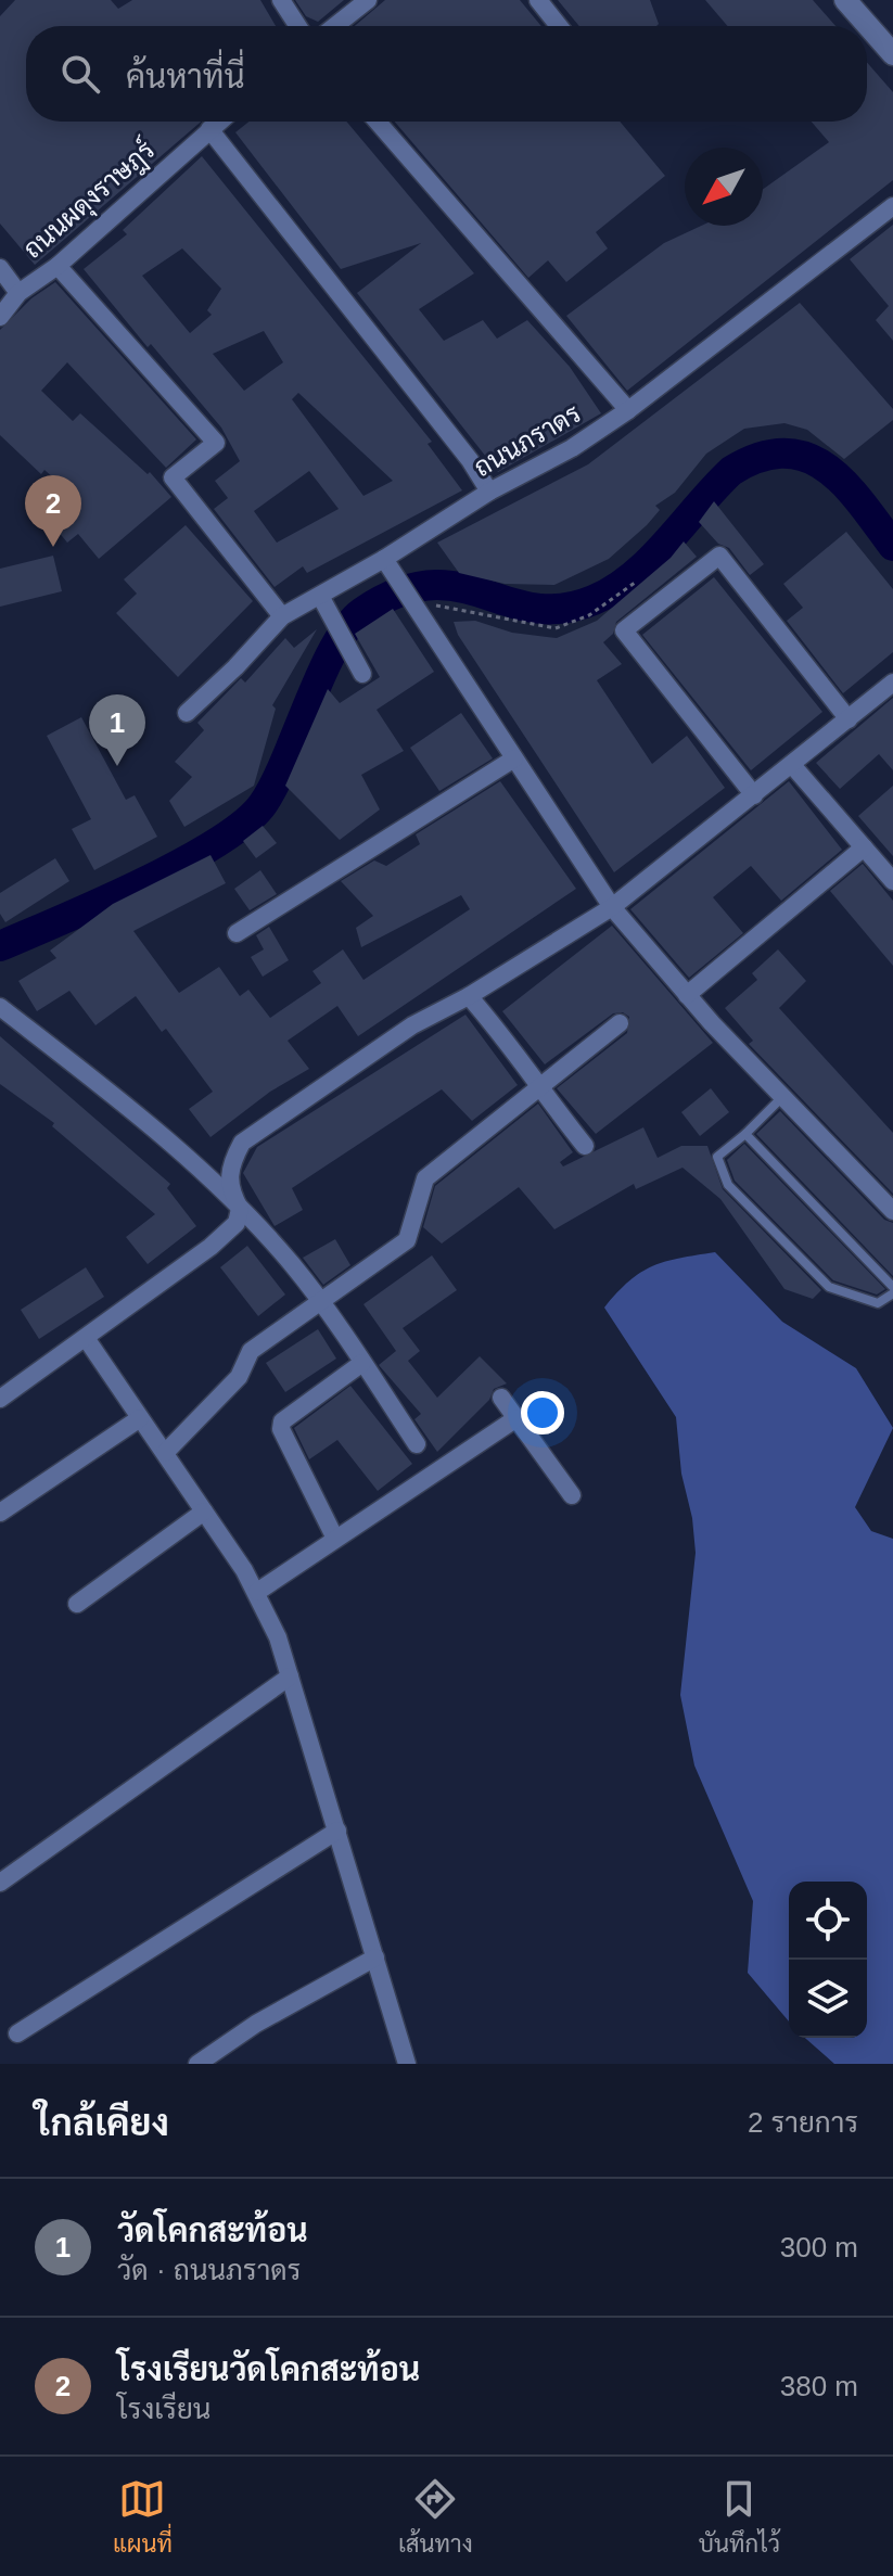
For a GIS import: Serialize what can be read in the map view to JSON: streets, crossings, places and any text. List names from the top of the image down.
{
  "streets": {
    "street": ["ถนนผดุงราษฎร์", "ถนนภราดร"]
  },
  "north": "bottom left",
  "page": {
    "search": "ค้นหาที่นี่",
    "pins": ["2", "1"],
    "heading": ["ใกล้เคียง", "2 รายการ"],
    "list": [
      {
        "mark": "1",
        "name": "วัดโคกสะท้อน",
        "note": "วัด · ถนนภราดร",
        "value": "300 m"
      },
      {
        "mark": "2",
        "name": "โรงเรียนวัดโคกสะท้อน",
        "note": "โรงเรียน",
        "value": "380 m"
      }
    ],
    "nav": ["แผนที่", "เส้นทาง", "บันทึกไว้"]
  }
}
